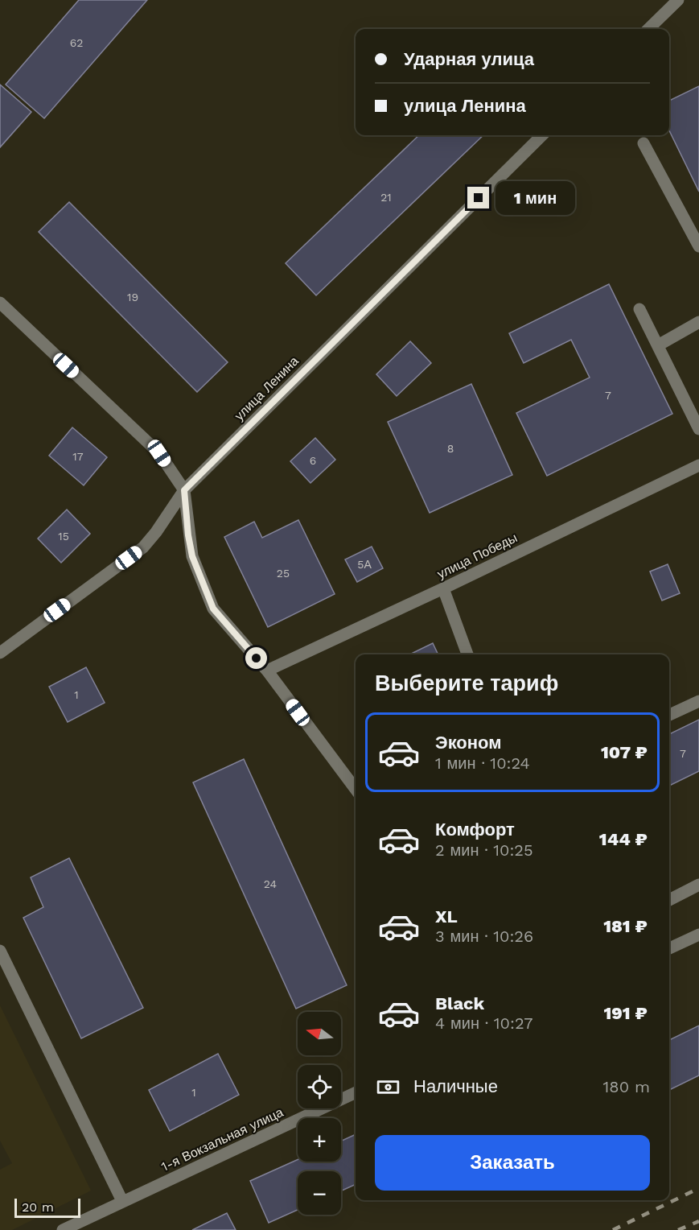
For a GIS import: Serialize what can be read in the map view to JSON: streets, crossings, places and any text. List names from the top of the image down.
{
  "streets": {
    "street": ["улица Ленина", "улица Победы", "1-я Вокзальная улица"]
  },
  "house_numbers": [
    "62",
    "21",
    "19",
    "7",
    "8",
    "17",
    "6",
    "15",
    "5А",
    "25",
    "1",
    "7",
    "24",
    "1"
  ],
  "scale_bar": "20 m",
  "north": "left",
  "page": {
    "banner": ["Ударная улица", "улица Ленина"],
    "bubble": "1 мин",
    "heading": "Выберите тариф",
    "list": [
      {
        "name": "Эконом",
        "note": "1 мин · 10:24",
        "value": "107 ₽"
      },
      {
        "name": "Комфорт",
        "note": "2 мин · 10:25",
        "value": "144 ₽"
      },
      {
        "name": "XL",
        "note": "3 мин · 10:26",
        "value": "181 ₽"
      },
      {
        "name": "Black",
        "note": "4 мин · 10:27",
        "value": "191 ₽"
      }
    ],
    "map_buttons": ["+", "−"],
    "pay": ["Наличные", "180 m"],
    "buttons": "Заказать",
    "scale": "20 m"
  }
}
